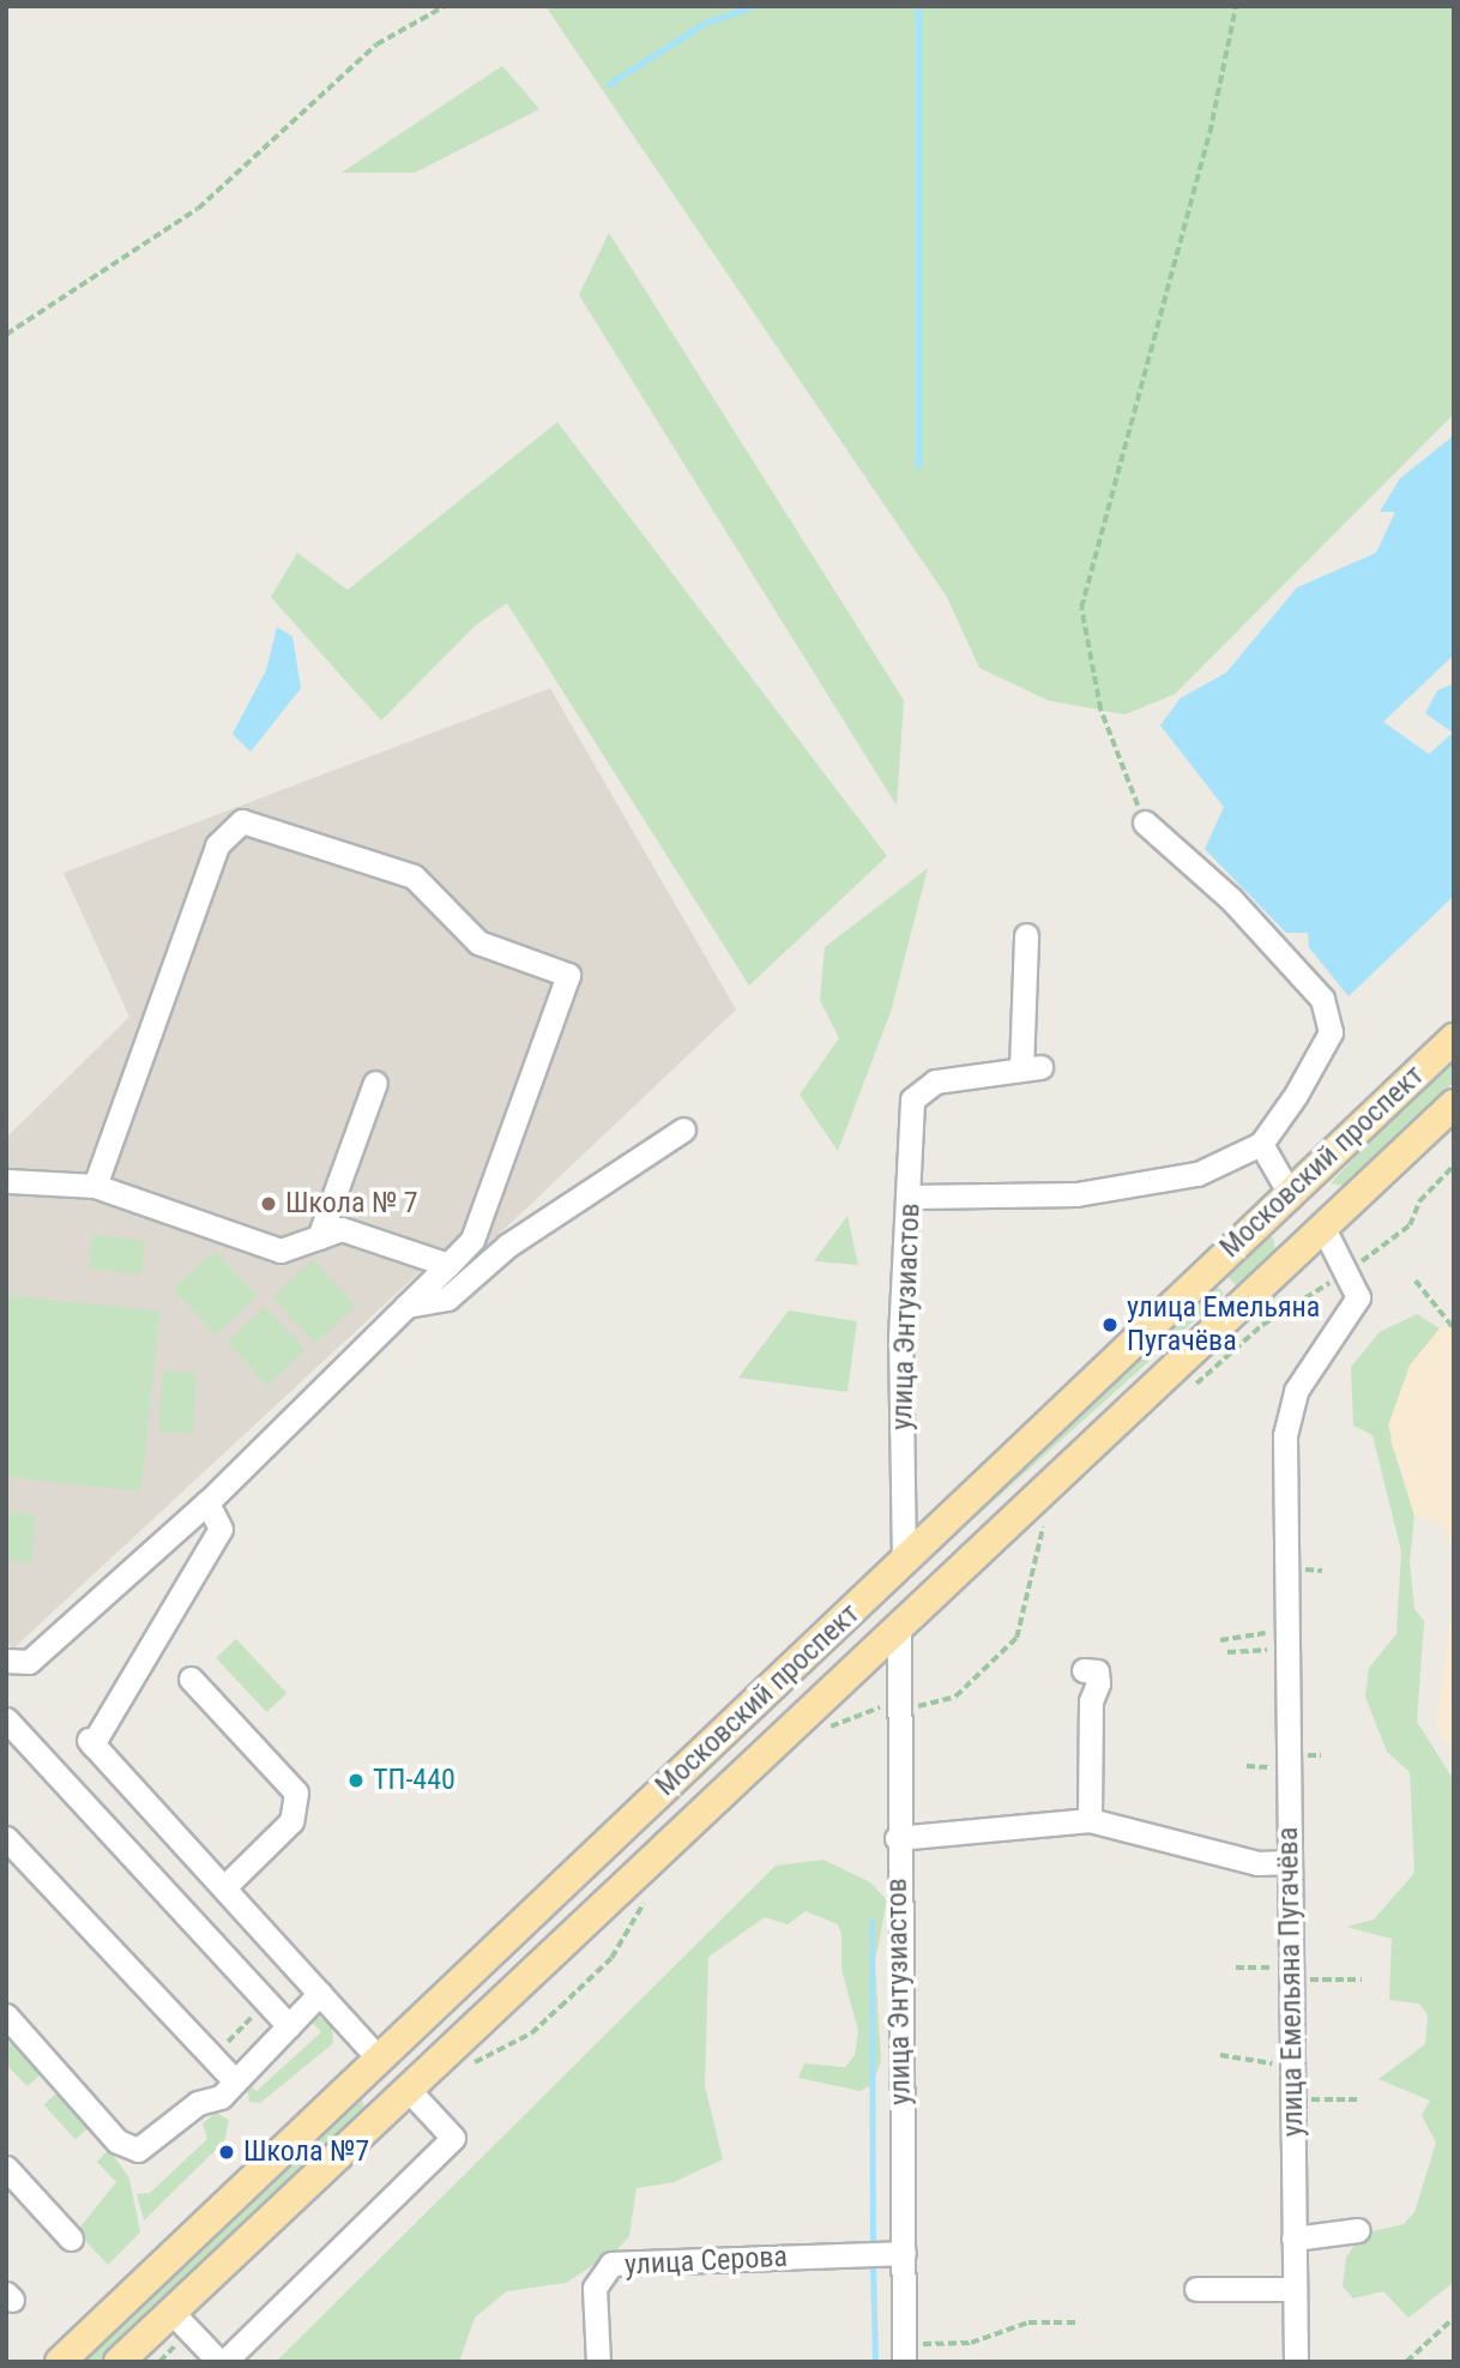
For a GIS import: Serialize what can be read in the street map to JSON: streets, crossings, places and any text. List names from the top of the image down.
{
  "streets": {
    "main road": ["Московский проспект"],
    "street": ["улица Энтузиастов", "улица Емельяна Пугачёва", "улица Серова"]
  },
  "crossings": [
    ["Московский проспект", "улица Энтузиастов"],
    ["Московский проспект", "улица Емельяна Пугачёва"],
    ["улица Энтузиастов", "улица Серова"]
  ],
  "places": [
    "Школа № 7",
    "улица Емельяна Пугачёва",
    "ТП-440",
    "Школа №7"
  ]
}
